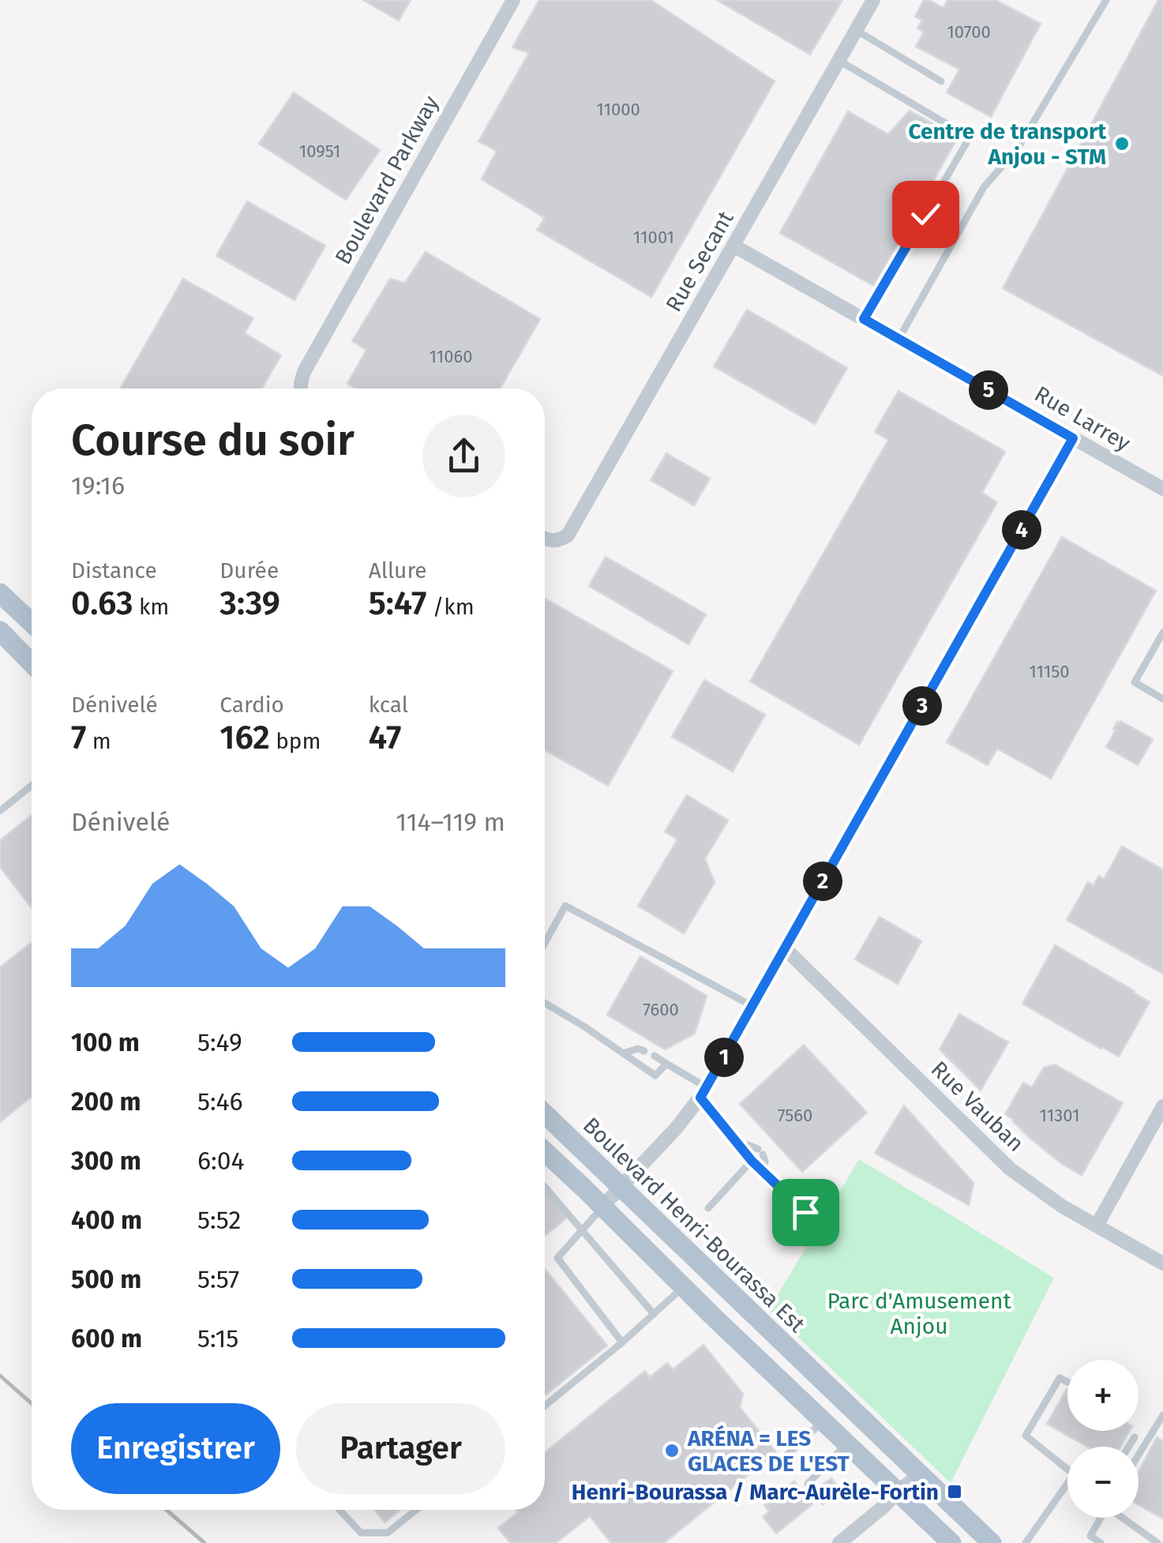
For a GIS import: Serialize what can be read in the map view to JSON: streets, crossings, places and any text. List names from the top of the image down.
{
  "streets": {
    "main road": ["Boulevard Henri-Bourassa Est"],
    "street": [
      "Boulevard Parkway",
      "Rue Secant",
      "Rue Larrey",
      "Rue Vauban"
    ]
  },
  "crossings": [
    ["Rue Secant", "Rue Larrey"]
  ],
  "parks": ["Parc d'Amusement Anjou"],
  "places": {
    "other": ["Centre de transport Anjou - STM", "ARÉNA = LES GLACES DE L'EST"],
    "transit": ["Henri-Bourassa / Marc-Aurèle-Fortin"]
  },
  "house_numbers": [
    "10700",
    "11000",
    "10951",
    "11001",
    "11060",
    "11150",
    "7600",
    "7560",
    "11301"
  ],
  "page": {
    "pins": [
      "5",
      "4",
      "3",
      "2",
      "1"
    ],
    "heading": ["Course du soir", "19:16"],
    "stats": [
      ["Distance", "0.63 km"],
      ["Durée", "3:39"],
      ["Allure", "5:47 /km"],
      ["Dénivelé", "7 m"],
      ["Cardio", "162 bpm"],
      ["kcal", "47"]
    ],
    "chart": ["Dénivelé", "114–119 m"],
    "list": [
      {
        "name": "100 m",
        "note": "5:49"
      },
      {
        "name": "200 m",
        "note": "5:46"
      },
      {
        "name": "300 m",
        "note": "6:04"
      },
      {
        "name": "400 m",
        "note": "5:52"
      },
      {
        "name": "500 m",
        "note": "5:57"
      },
      {
        "name": "600 m",
        "note": "5:15"
      }
    ],
    "map_buttons": ["+", "−"],
    "buttons": ["Enregistrer", "Partager"]
  }
}
